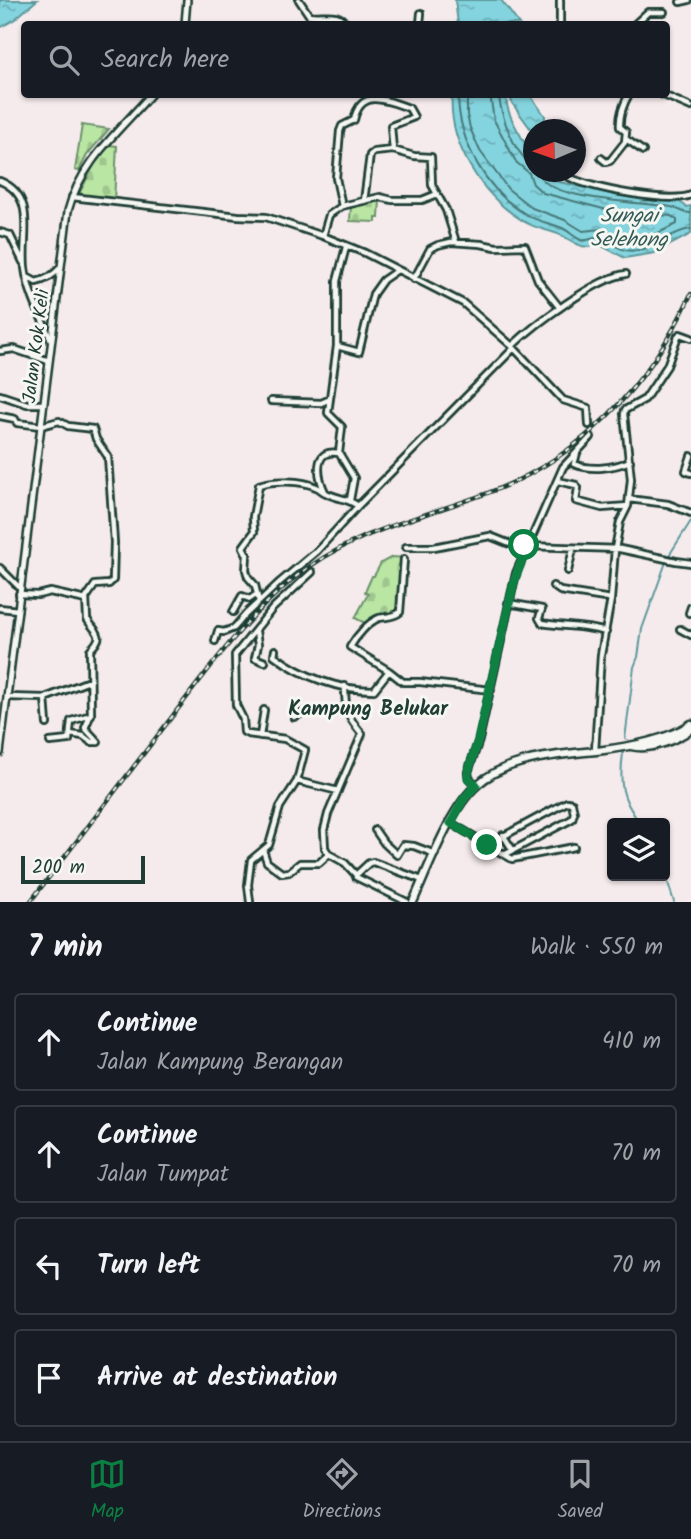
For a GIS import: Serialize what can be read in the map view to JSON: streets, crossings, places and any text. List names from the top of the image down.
{
  "streets": {
    "street": ["Jalan Kok Keli"]
  },
  "districts": ["Kampung Belukar"],
  "water": ["Sungai Selehong"],
  "scale_bar": "200 m",
  "north": "left",
  "page": {
    "search": "Search here",
    "scale": "200 m",
    "heading": ["7 min", "Walk · 550 m"],
    "list": [
      ["Continue", "Jalan Kampung Berangan", "410 m"],
      ["Continue", "Jalan Tumpat", "70 m"],
      ["Turn left", "70 m"],
      "Arrive at destination"
    ],
    "nav": ["Map", "Directions", "Saved"]
  }
}
